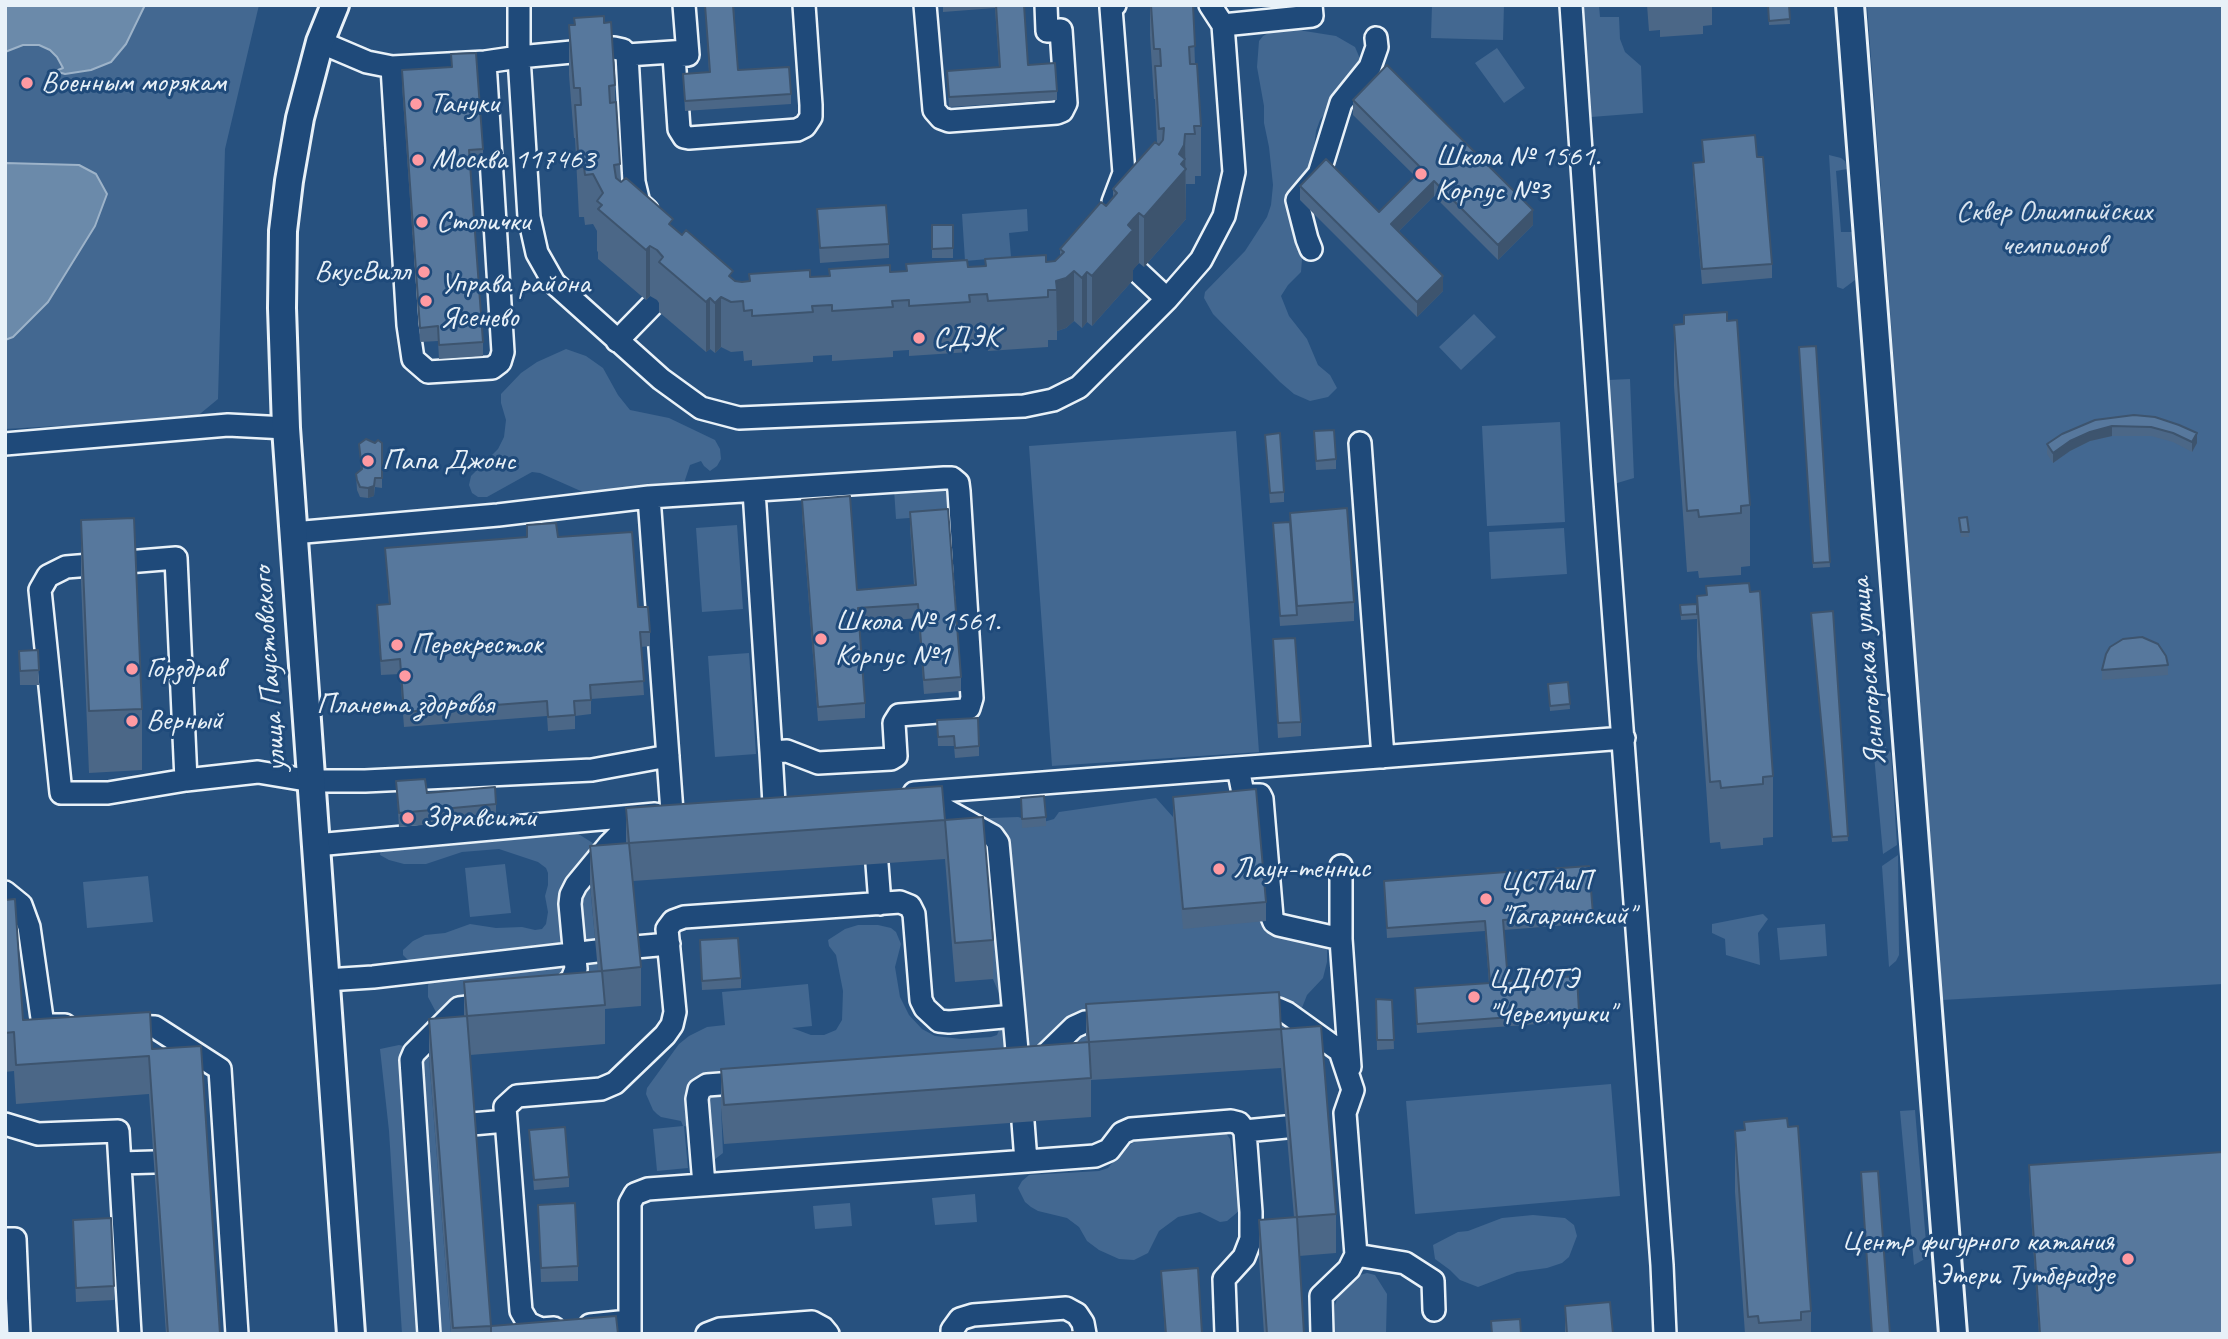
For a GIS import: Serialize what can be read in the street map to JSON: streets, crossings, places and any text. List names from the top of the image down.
{
  "streets": {
    "main road": ["улица Паустовского", "Ясногорская улица"]
  },
  "parks": ["Сквер Олимпийских чемпионов"],
  "places": [
    "Военным морякам",
    "Тануки",
    "Москва 117463",
    "Школа № 1561. Корпус №3",
    "Столички",
    "ВкусВилл",
    "Управа района Ясенево",
    "СДЭК",
    "Папа Джонс",
    "Школа № 1561. Корпус №1",
    "Перекресток",
    "Горздрав",
    "Планета здоровья",
    "Верный",
    "Здравсити",
    "Лаун-теннис",
    "ЦСТАиП \"Гагаринский\"",
    "ЦДЮТЭ \"Черемушки\"",
    "Центр фигурного катания Этери Тутберидзе"
  ]
}
